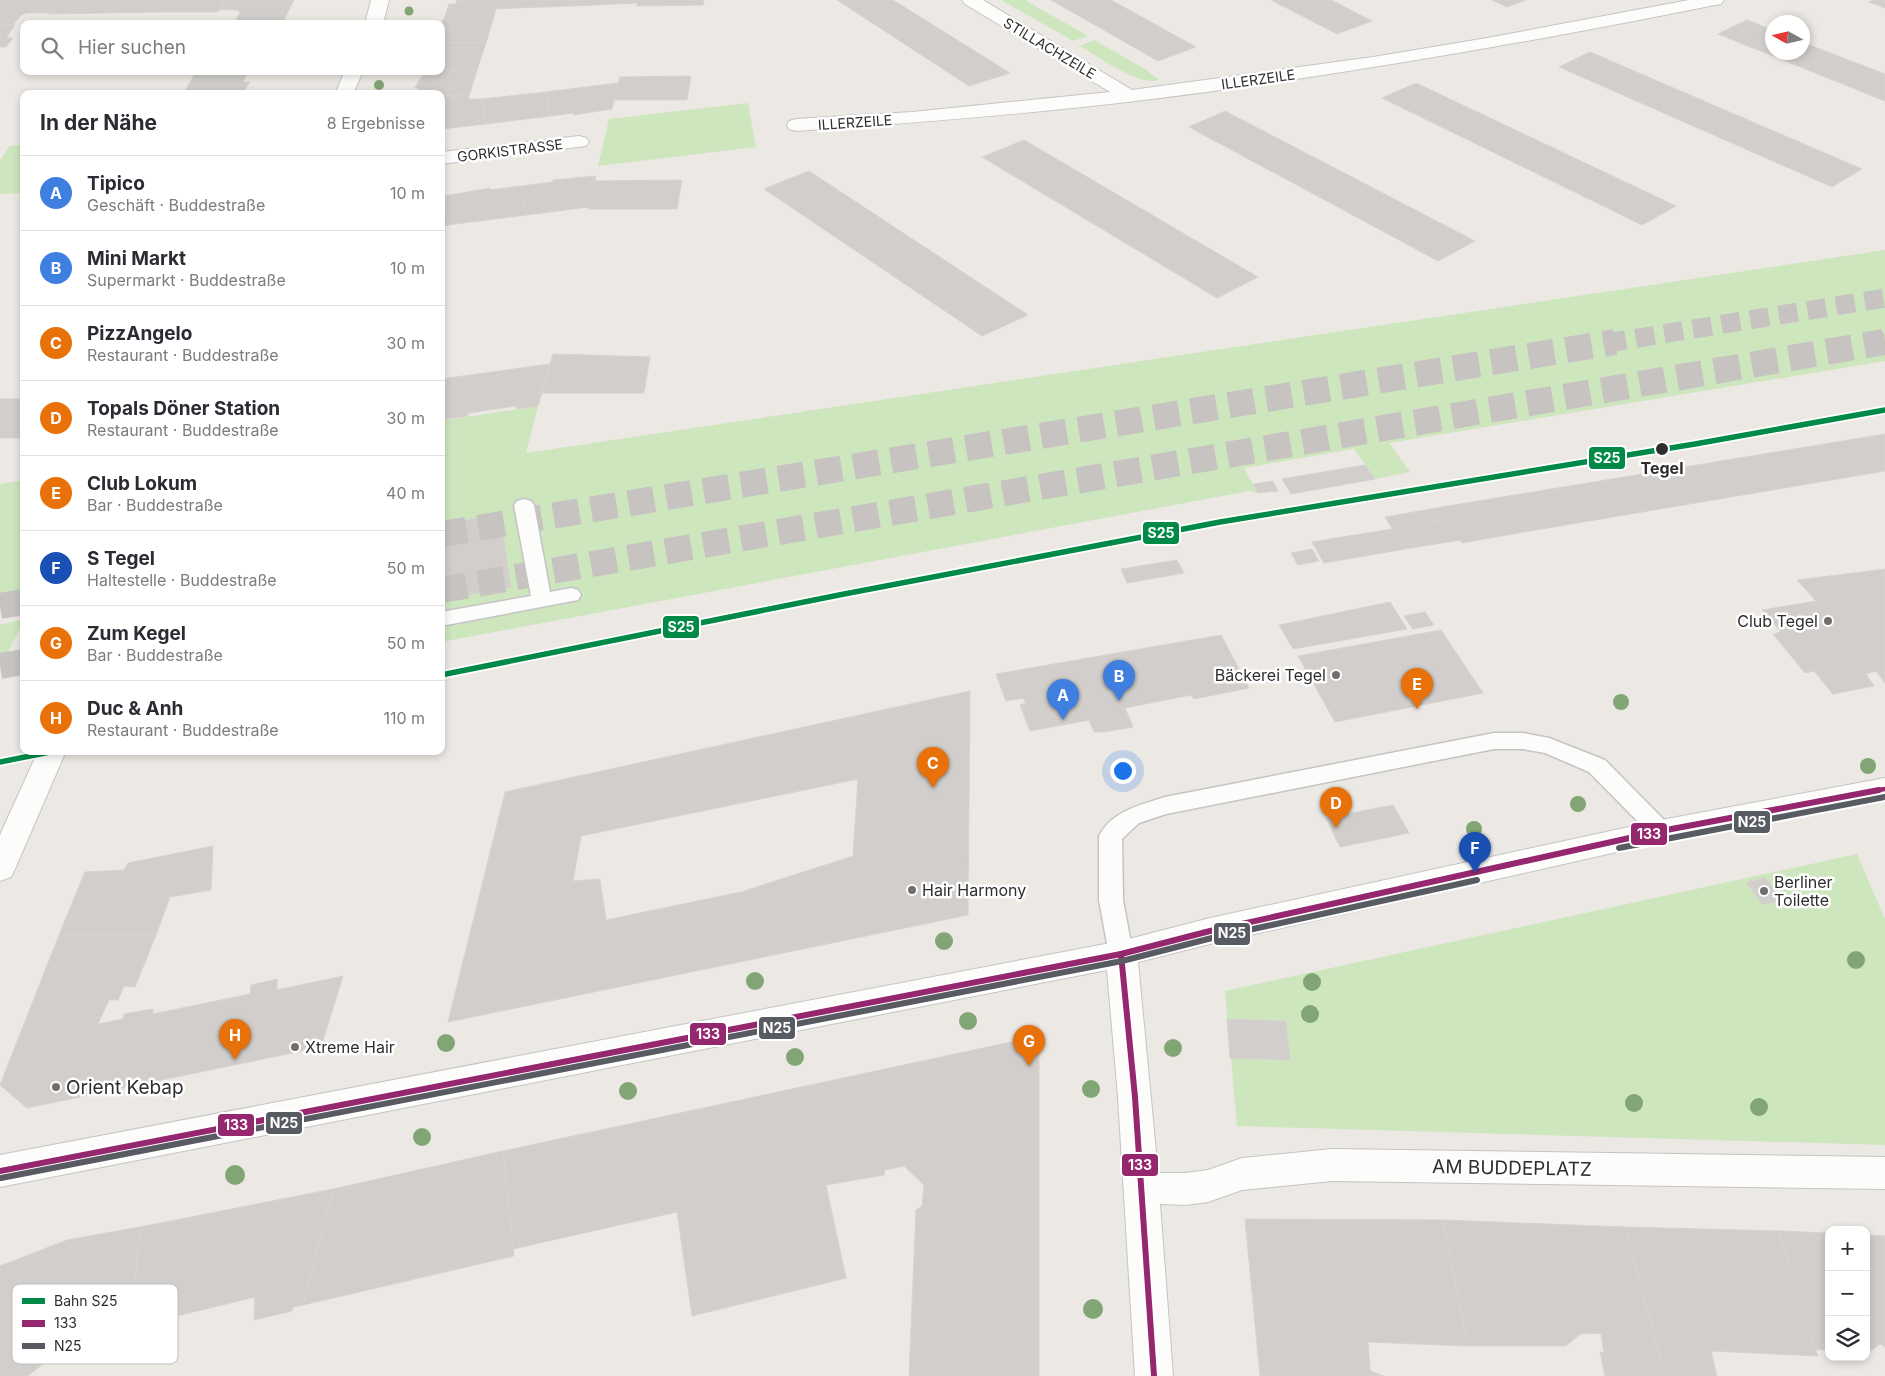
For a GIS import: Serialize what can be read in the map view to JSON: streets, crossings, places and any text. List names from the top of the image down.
{
  "streets": {
    "street": [
      "STILLACHZEILE",
      "ILLERZEILE",
      "GORKISTRASSE",
      "AM BUDDEPLATZ"
    ]
  },
  "crossings": [
    ["STILLACHZEILE", "ILLERZEILE"]
  ],
  "places": [
    "Tegel",
    "Club Tegel",
    "Bäckerei Tegel",
    "Hair Harmony",
    "Berliner Toilette",
    "Xtreme Hair",
    "Orient Kebap"
  ],
  "lines": ["rail line S25", "transit line 133", "transit line N25"],
  "legend": ["Bahn S25", "133", "N25"],
  "north": "left",
  "page": {
    "search": "Hier suchen",
    "heading": ["In der Nähe", "8 Ergebnisse"],
    "list": [
      {
        "mark": "A",
        "name": "Tipico",
        "note": "Geschäft · Buddestraße",
        "value": "10 m"
      },
      {
        "mark": "B",
        "name": "Mini Markt",
        "note": "Supermarkt · Buddestraße",
        "value": "10 m"
      },
      {
        "mark": "C",
        "name": "PizzAngelo",
        "note": "Restaurant · Buddestraße",
        "value": "30 m"
      },
      {
        "mark": "D",
        "name": "Topals Döner Station",
        "note": "Restaurant · Buddestraße",
        "value": "30 m"
      },
      {
        "mark": "E",
        "name": "Club Lokum",
        "note": "Bar · Buddestraße",
        "value": "40 m"
      },
      {
        "mark": "F",
        "name": "S Tegel",
        "note": "Haltestelle · Buddestraße",
        "value": "50 m"
      },
      {
        "mark": "G",
        "name": "Zum Kegel",
        "note": "Bar · Buddestraße",
        "value": "50 m"
      },
      {
        "mark": "H",
        "name": "Duc & Anh",
        "note": "Restaurant · Buddestraße",
        "value": "110 m"
      }
    ],
    "pins": [
      "B",
      "E",
      "A",
      "C",
      "D",
      "F",
      "H",
      "G"
    ],
    "map_buttons": ["+", "−"]
  }
}
